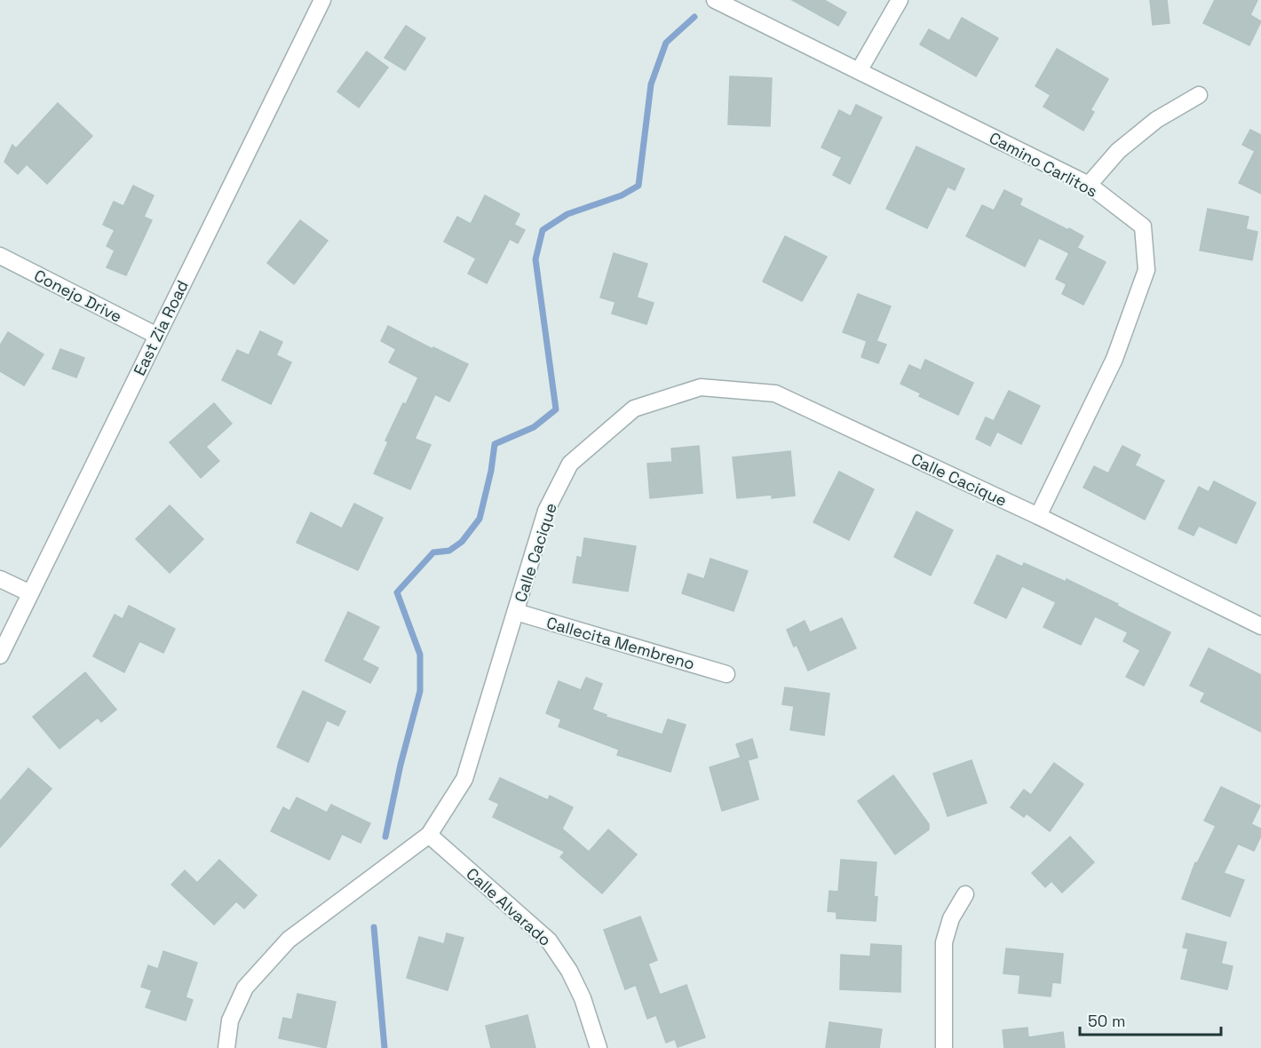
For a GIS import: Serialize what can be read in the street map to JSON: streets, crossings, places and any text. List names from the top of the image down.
{
  "streets": {
    "street": [
      "Camino Carlitos",
      "Conejo Drive",
      "East Zia Road",
      "Calle Cacique",
      "Callecita Membreno",
      "Calle Alvarado"
    ]
  },
  "crossings": [
    ["Camino Carlitos", "Calle Cacique"],
    ["Conejo Drive", "East Zia Road"],
    ["Calle Cacique", "Callecita Membreno"],
    ["Calle Cacique", "Calle Alvarado"]
  ],
  "scale_bar": "50 m"
}
